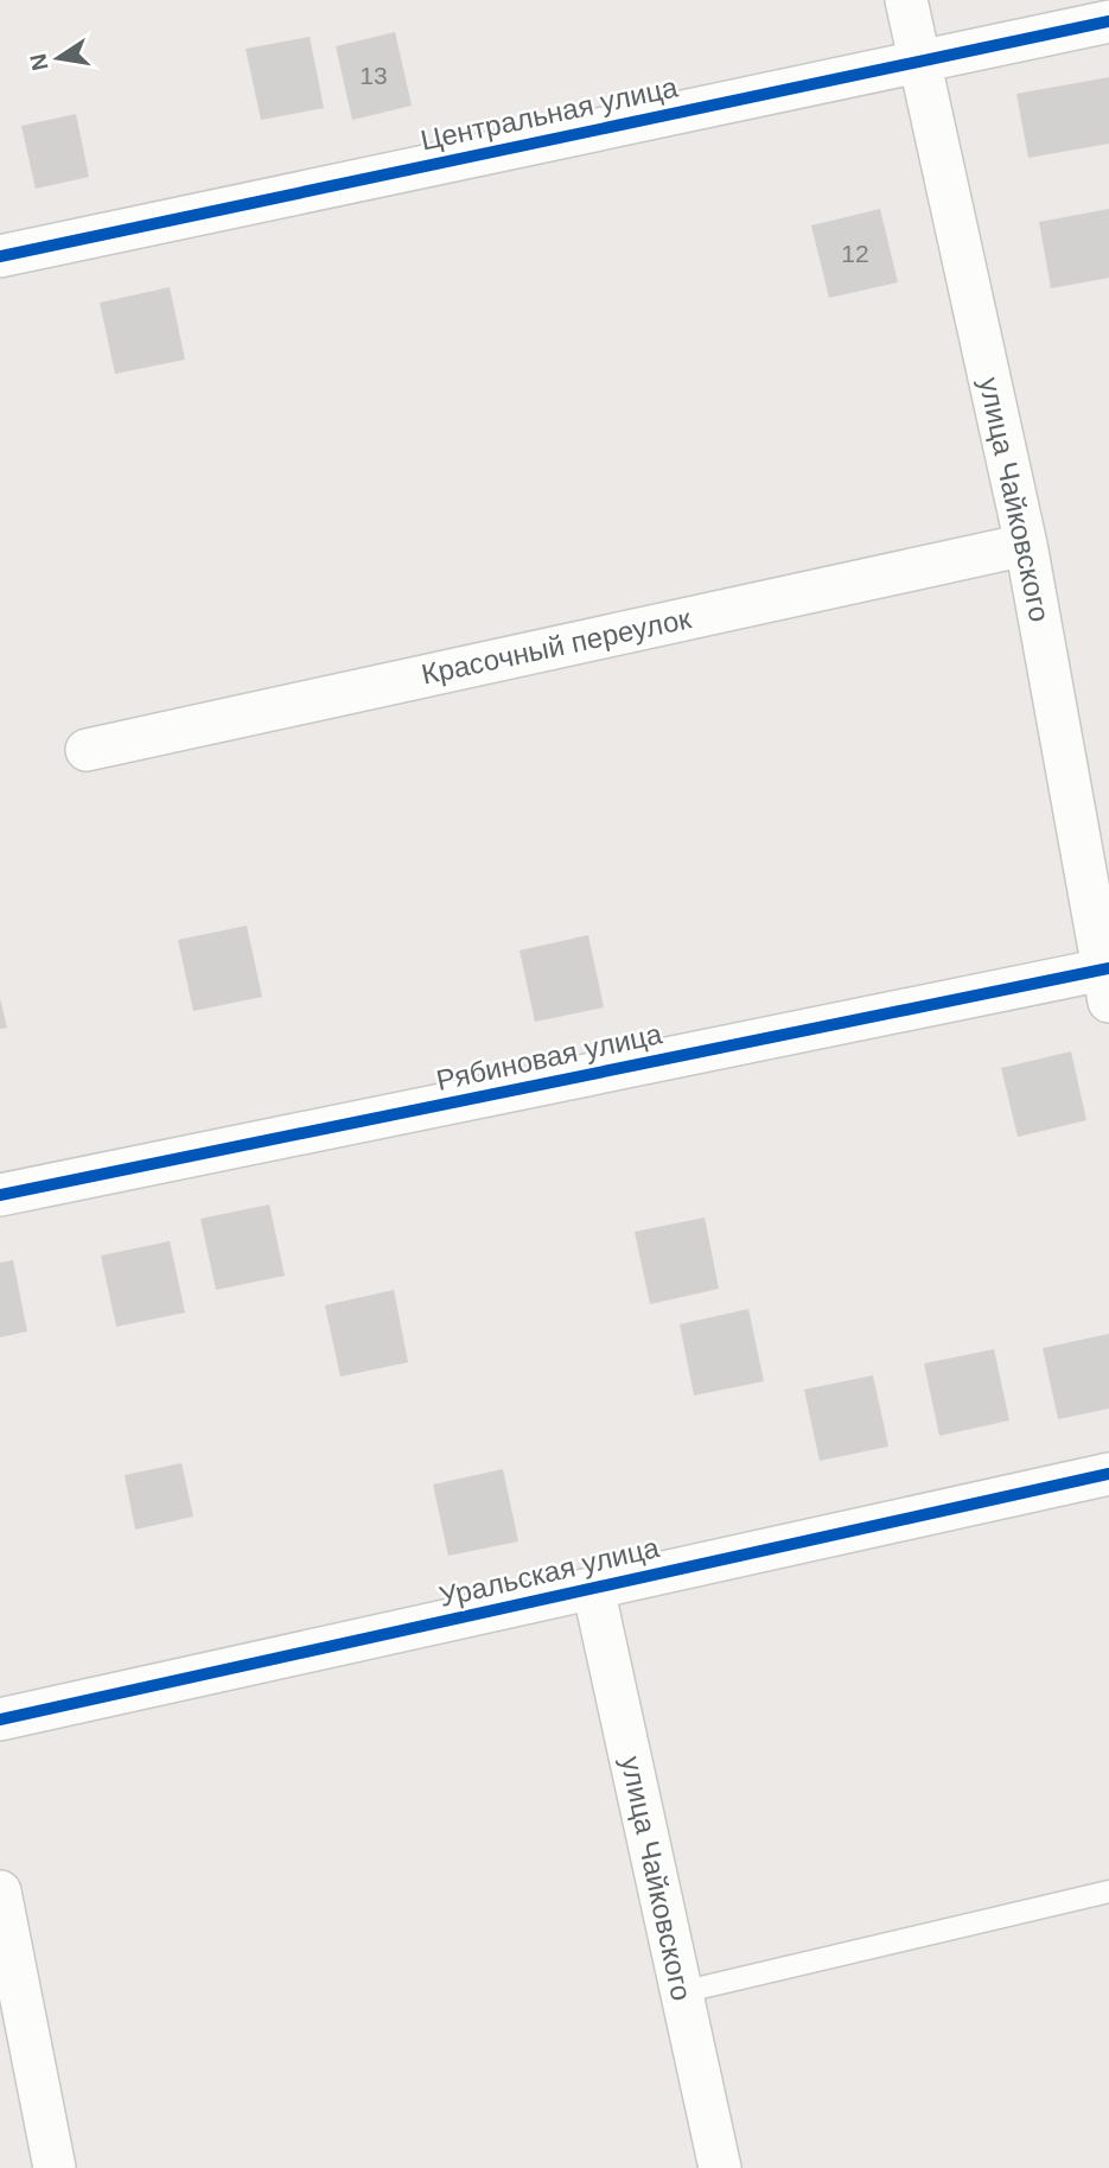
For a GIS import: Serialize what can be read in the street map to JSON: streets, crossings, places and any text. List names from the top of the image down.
{
  "streets": {
    "street": [
      "Центральная улица",
      "улица Чайковского",
      "Красочный переулок",
      "Рябиновая улица",
      "Уральская улица"
    ]
  },
  "crossings": [
    ["Центральная улица", "улица Чайковского"],
    ["улица Чайковского", "Красочный переулок"],
    ["улица Чайковского", "Рябиновая улица"],
    ["улица Чайковского", "Уральская улица"]
  ],
  "house_numbers": ["13", "12"],
  "north": "left"
}
